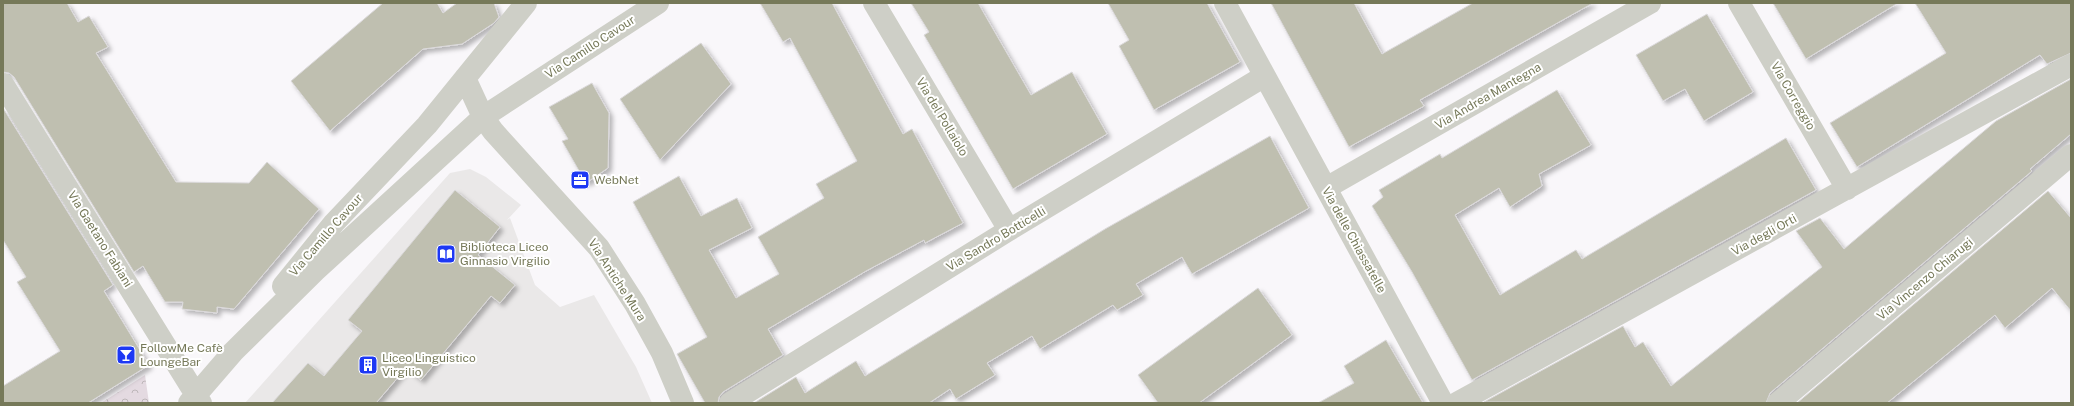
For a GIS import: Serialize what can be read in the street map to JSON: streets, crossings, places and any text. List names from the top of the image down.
{
  "streets": {
    "street": [
      "Via Camillo Cavour",
      "Via Andrea Mantegna",
      "Via Correggio",
      "Via del Pollaiolo",
      "Via degli Orti",
      "Via Gaetano Fabiani",
      "Via Sandro Botticelli",
      "Via delle Chiassatelle",
      "Via Vincenzo Chiarugi",
      "Via Antiche Mura"
    ]
  },
  "crossings": [
    ["Via Camillo Cavour", "Via Gaetano Fabiani"],
    ["Via Camillo Cavour", "Via Antiche Mura"],
    ["Via Andrea Mantegna", "Via delle Chiassatelle"],
    ["Via Correggio", "Via degli Orti"],
    ["Via del Pollaiolo", "Via Sandro Botticelli"],
    ["Via Sandro Botticelli", "Via delle Chiassatelle"]
  ],
  "places": {
    "office": ["WebNet"],
    "library": ["Biblioteca Liceo Ginnasio Virgilio"],
    "bar": ["FollowMe Cafè LoungeBar"],
    "building": ["Liceo Linguistico Virgilio"]
  }
}
